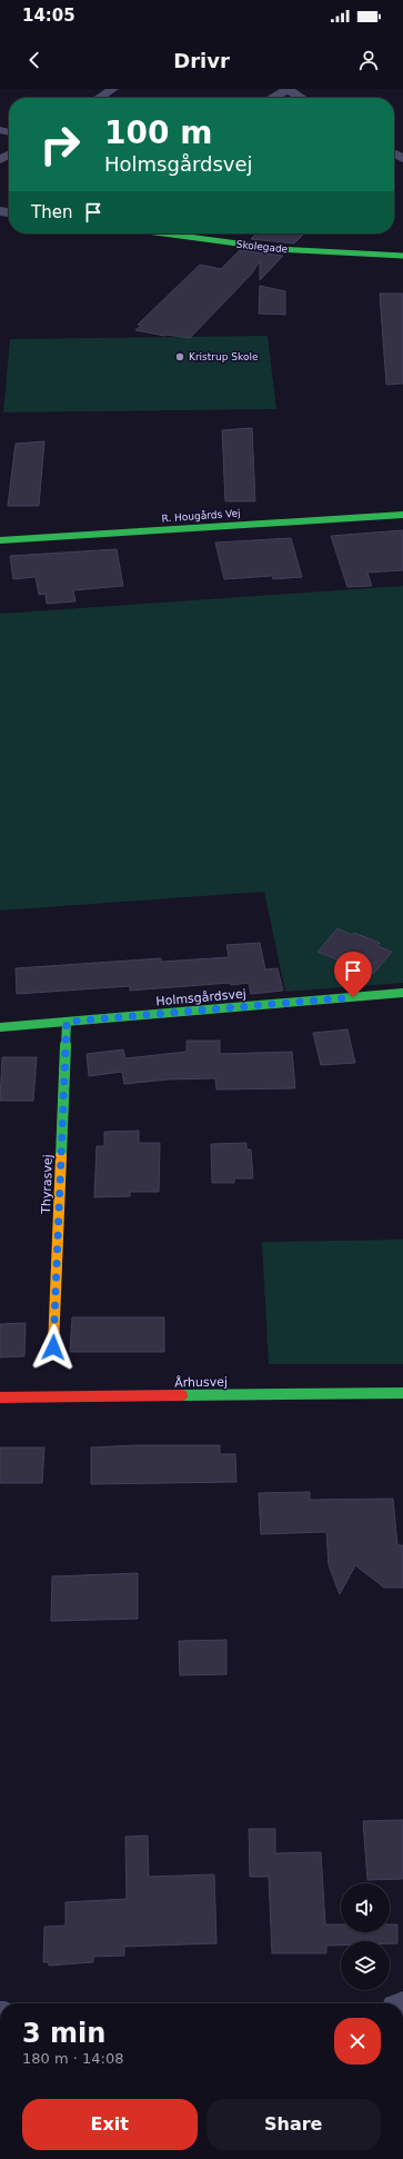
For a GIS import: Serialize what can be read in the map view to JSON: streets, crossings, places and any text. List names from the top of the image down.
{
  "streets": {
    "street": [
      "Skolegade",
      "R. Hougårds Vej",
      "Holmsgårdsvej",
      "Thyrasvej",
      "Århusvej"
    ]
  },
  "crossings": [
    ["Holmsgårdsvej", "Thyrasvej"]
  ],
  "places": ["Kristrup Skole"],
  "page": {
    "status": "14:05",
    "header": "Drivr",
    "turn": ["100 m", "Holmsgårdsvej"],
    "then": "Then",
    "heading": ["3 min", "180 m · 14:08"],
    "buttons": ["Exit", "Share"]
  }
}
